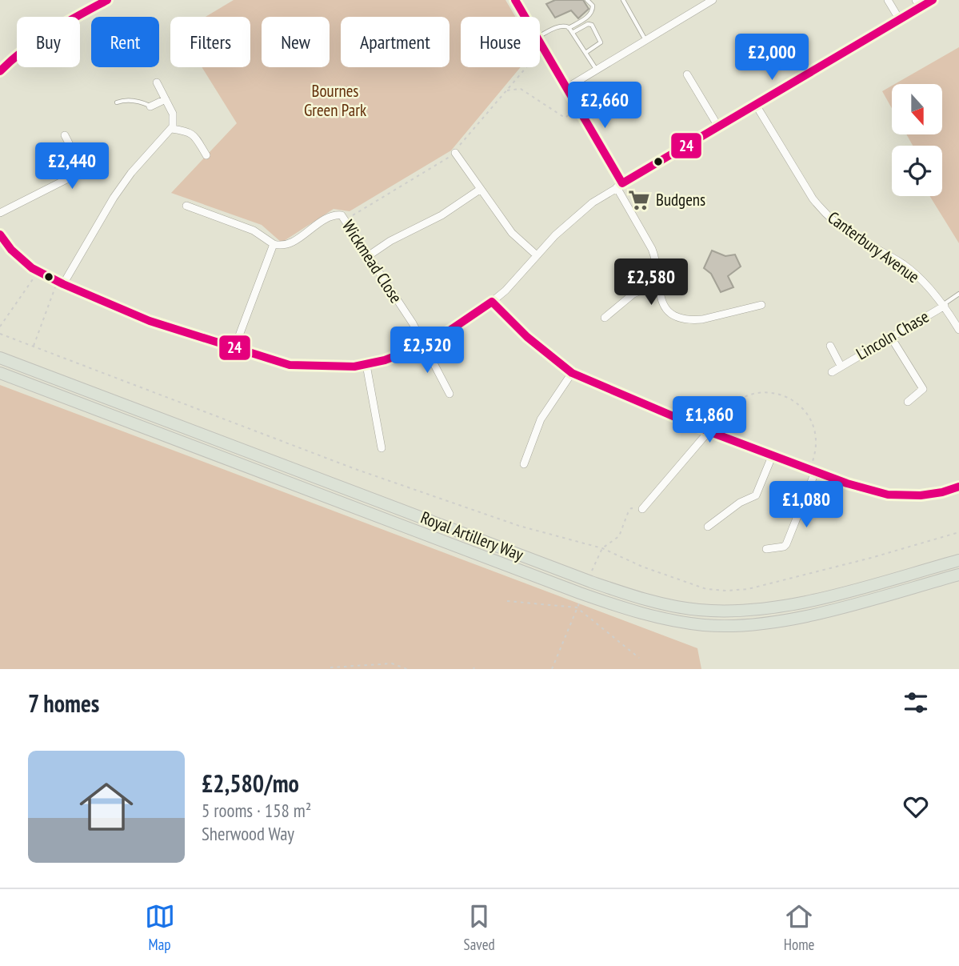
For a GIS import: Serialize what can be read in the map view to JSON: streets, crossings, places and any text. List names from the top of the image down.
{
  "streets": {
    "main road": ["Royal Artillery Way"],
    "street": ["Canterbury Avenue", "Wickmead Close", "Lincoln Chase"]
  },
  "crossings": [
    ["Canterbury Avenue", "Lincoln Chase"]
  ],
  "parks": ["Bournes Green Park"],
  "places": {
    "supermarket": ["Budgens"]
  },
  "lines": ["transit line 24"],
  "north": "bottom",
  "page": {
    "chip": [
      "Buy",
      "Rent",
      "Filters",
      "New",
      "Apartment",
      "House"
    ],
    "price": [
      "£2,000",
      "£2,660",
      "£2,440",
      "£2,580",
      "£2,520",
      "£1,860",
      "£1,080"
    ],
    "heading": "7 homes",
    "list": [
      {
        "name": "£2,580/mo",
        "note": "5 rooms · 158 m² · Sherwood Way"
      }
    ],
    "tabs": ["Map", "Saved", "Home"]
  }
}
